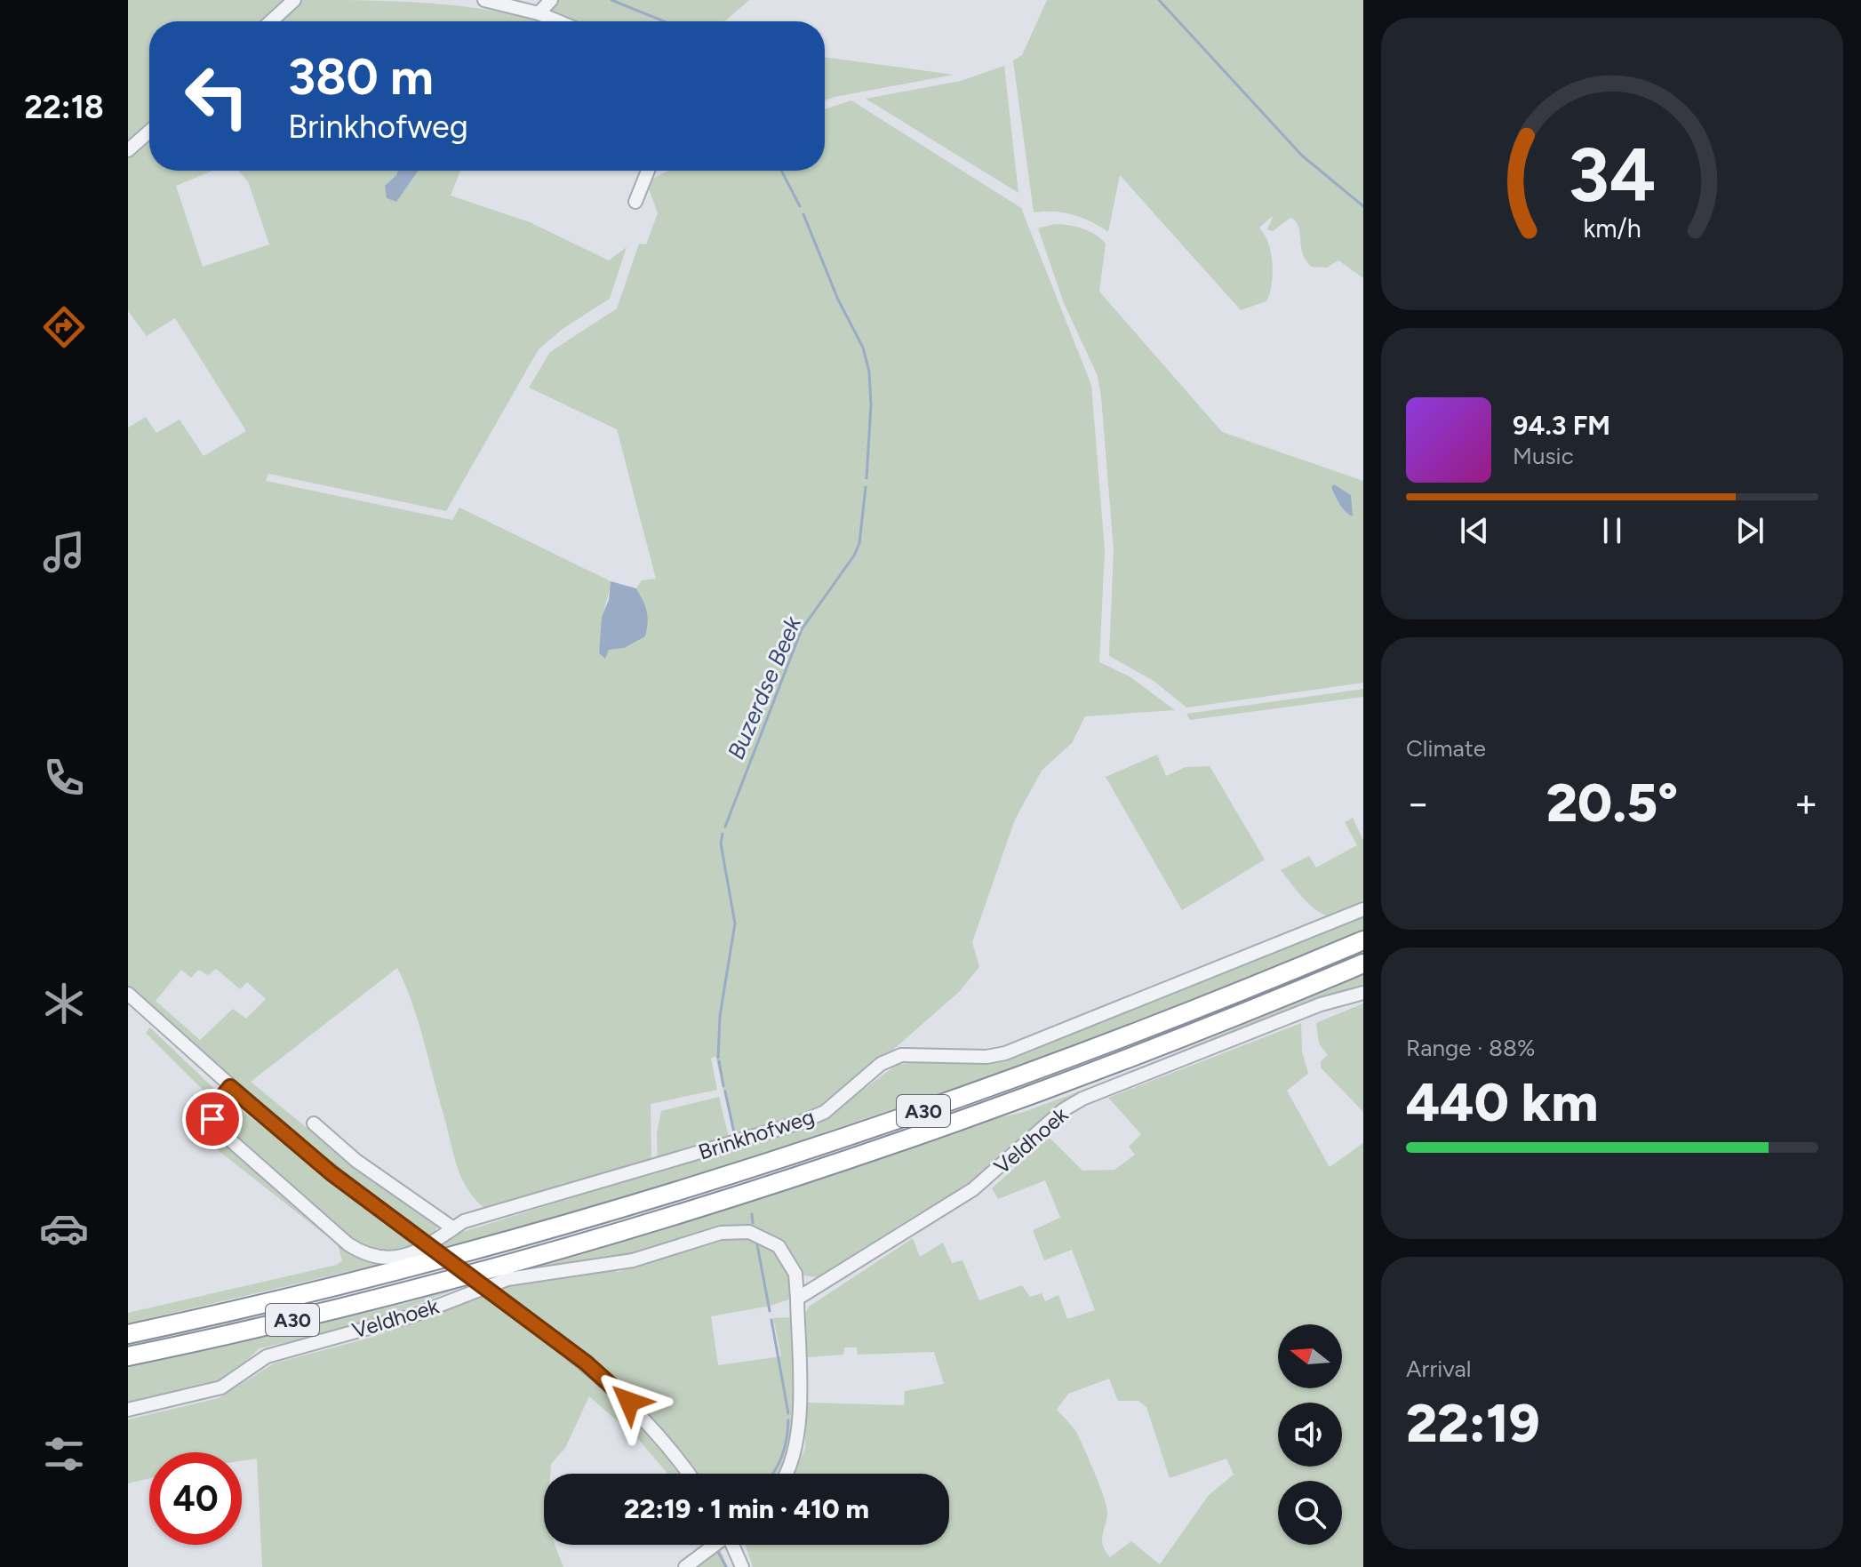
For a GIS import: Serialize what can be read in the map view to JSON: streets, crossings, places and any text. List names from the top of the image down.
{
  "streets": {
    "highway": ["A30"],
    "street": ["Brinkhofweg", "Veldhoek"]
  },
  "water": ["Buzerdse Beek"],
  "north": "left",
  "page": {
    "tabs": "22:18",
    "turn": ["380 m", "Brinkhofweg"],
    "song": ["94.3 FM", "Music"],
    "tile": [
      "Climate",
      ["Range · 88%", "440 km"],
      ["Arrival", "22:19"]
    ],
    "heat": ["−", "20.5°", "+"],
    "limit": "40",
    "trip": "22:19 · 1 min · 410 m",
    "gauge": ["34", "km/h"]
  }
}
